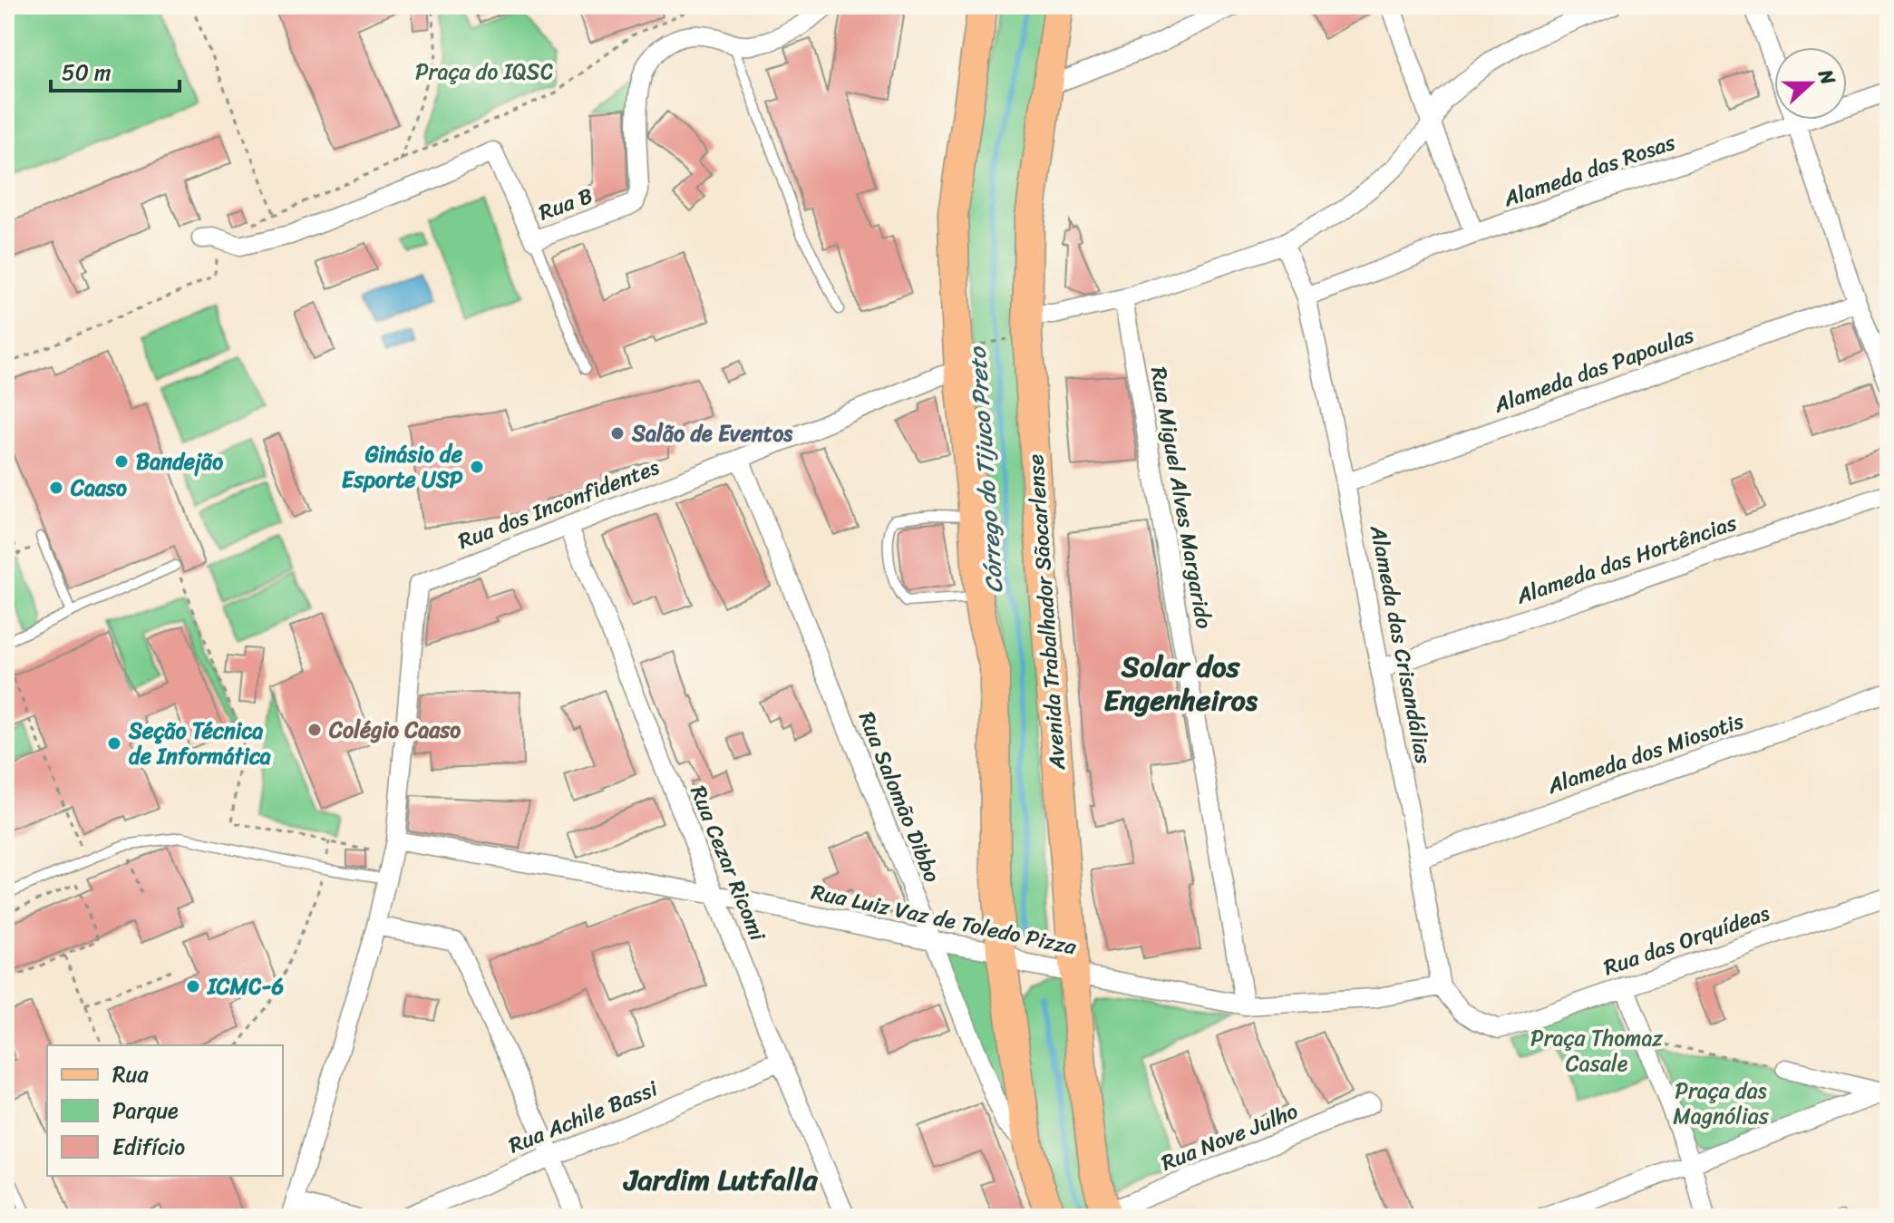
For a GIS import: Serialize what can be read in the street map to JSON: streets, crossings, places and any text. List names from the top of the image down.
{
  "streets": {
    "main road": ["Avenida Trabalhador Sãocarlense"],
    "street": [
      "Alameda das Rosas",
      "Rua B",
      "Alameda das Papoulas",
      "Rua Miguel Alves Margarido",
      "Rua dos Inconfidentes",
      "Alameda das Hortências",
      "Alameda das Crisandálias",
      "Alameda dos Miosotis",
      "Rua Salomão Dibbo",
      "Rua Cezar Ricomi",
      "Rua Luiz Vaz de Toledo Pizza",
      "Rua das Orquídeas",
      "Rua Achile Bassi",
      "Rua Nove Julho"
    ]
  },
  "crossings": [
    ["Alameda das Rosas", "Alameda das Crisandálias"],
    ["Alameda das Papoulas", "Alameda das Crisandálias"],
    ["Rua Miguel Alves Margarido", "Rua Luiz Vaz de Toledo Pizza"],
    ["Rua dos Inconfidentes", "Rua Salomão Dibbo"],
    ["Rua dos Inconfidentes", "Rua Cezar Ricomi"],
    ["Rua dos Inconfidentes", "Rua Luiz Vaz de Toledo Pizza"],
    ["Alameda das Hortências", "Alameda das Crisandálias"],
    ["Avenida Trabalhador Sãocarlense", "Rua Luiz Vaz de Toledo Pizza"],
    ["Avenida Trabalhador Sãocarlense", "Rua Nove Julho"],
    ["Alameda das Crisandálias", "Alameda dos Miosotis"],
    ["Alameda das Crisandálias", "Rua Luiz Vaz de Toledo Pizza"],
    ["Alameda das Crisandálias", "Rua das Orquídeas"],
    ["Rua Salomão Dibbo", "Rua Luiz Vaz de Toledo Pizza"],
    ["Rua Cezar Ricomi", "Rua Luiz Vaz de Toledo Pizza"],
    ["Rua Cezar Ricomi", "Rua Achile Bassi"],
    ["Rua Luiz Vaz de Toledo Pizza", "Rua das Orquídeas"]
  ],
  "districts": ["Solar dos Engenheiros", "Jardim Lutfalla"],
  "water": ["Córrego do Tijuco Preto"],
  "parks": ["Praça do IQSC", "Praça Thomaz Casale", "Praça das Magnólias"],
  "places": [
    "Salão de Eventos",
    "Bandejão",
    "Ginásio de Esporte USP",
    "Caaso",
    "Colégio Caaso",
    "Seção Técnica de Informática",
    "ICMC-6"
  ],
  "legend": ["Rua", "Parque", "Edifício"],
  "scale_bar": "50 m",
  "north": "right"
}
